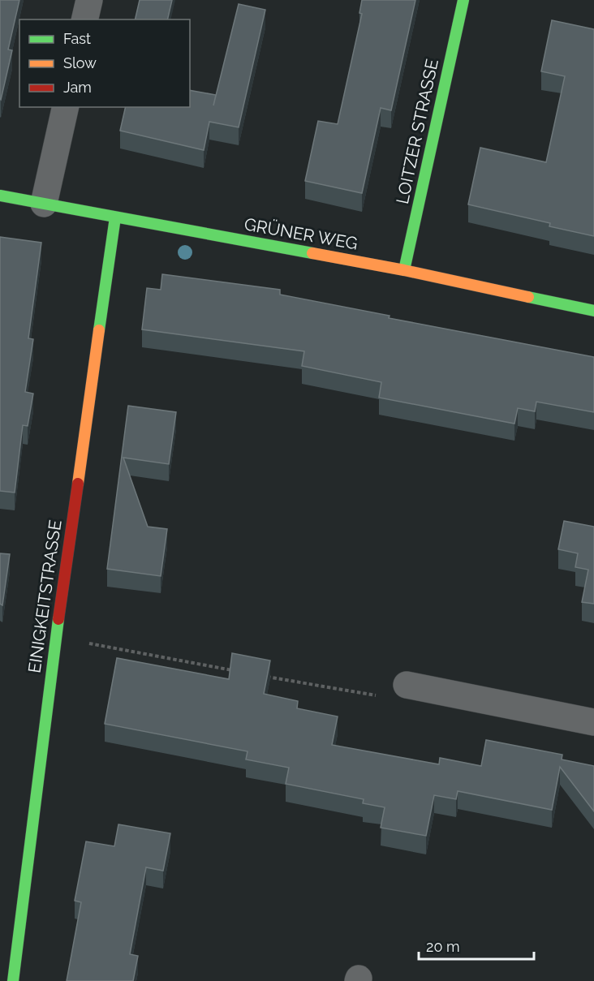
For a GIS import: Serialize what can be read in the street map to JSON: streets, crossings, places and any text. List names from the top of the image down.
{
  "streets": {
    "street": ["LOITZER STRASSE", "GRÜNER WEG", "EINIGKEITSTRASSE"]
  },
  "crossings": [
    ["LOITZER STRASSE", "GRÜNER WEG"],
    ["GRÜNER WEG", "EINIGKEITSTRASSE"]
  ],
  "legend": ["Fast", "Slow", "Jam"],
  "scale_bar": "20 m"
}
